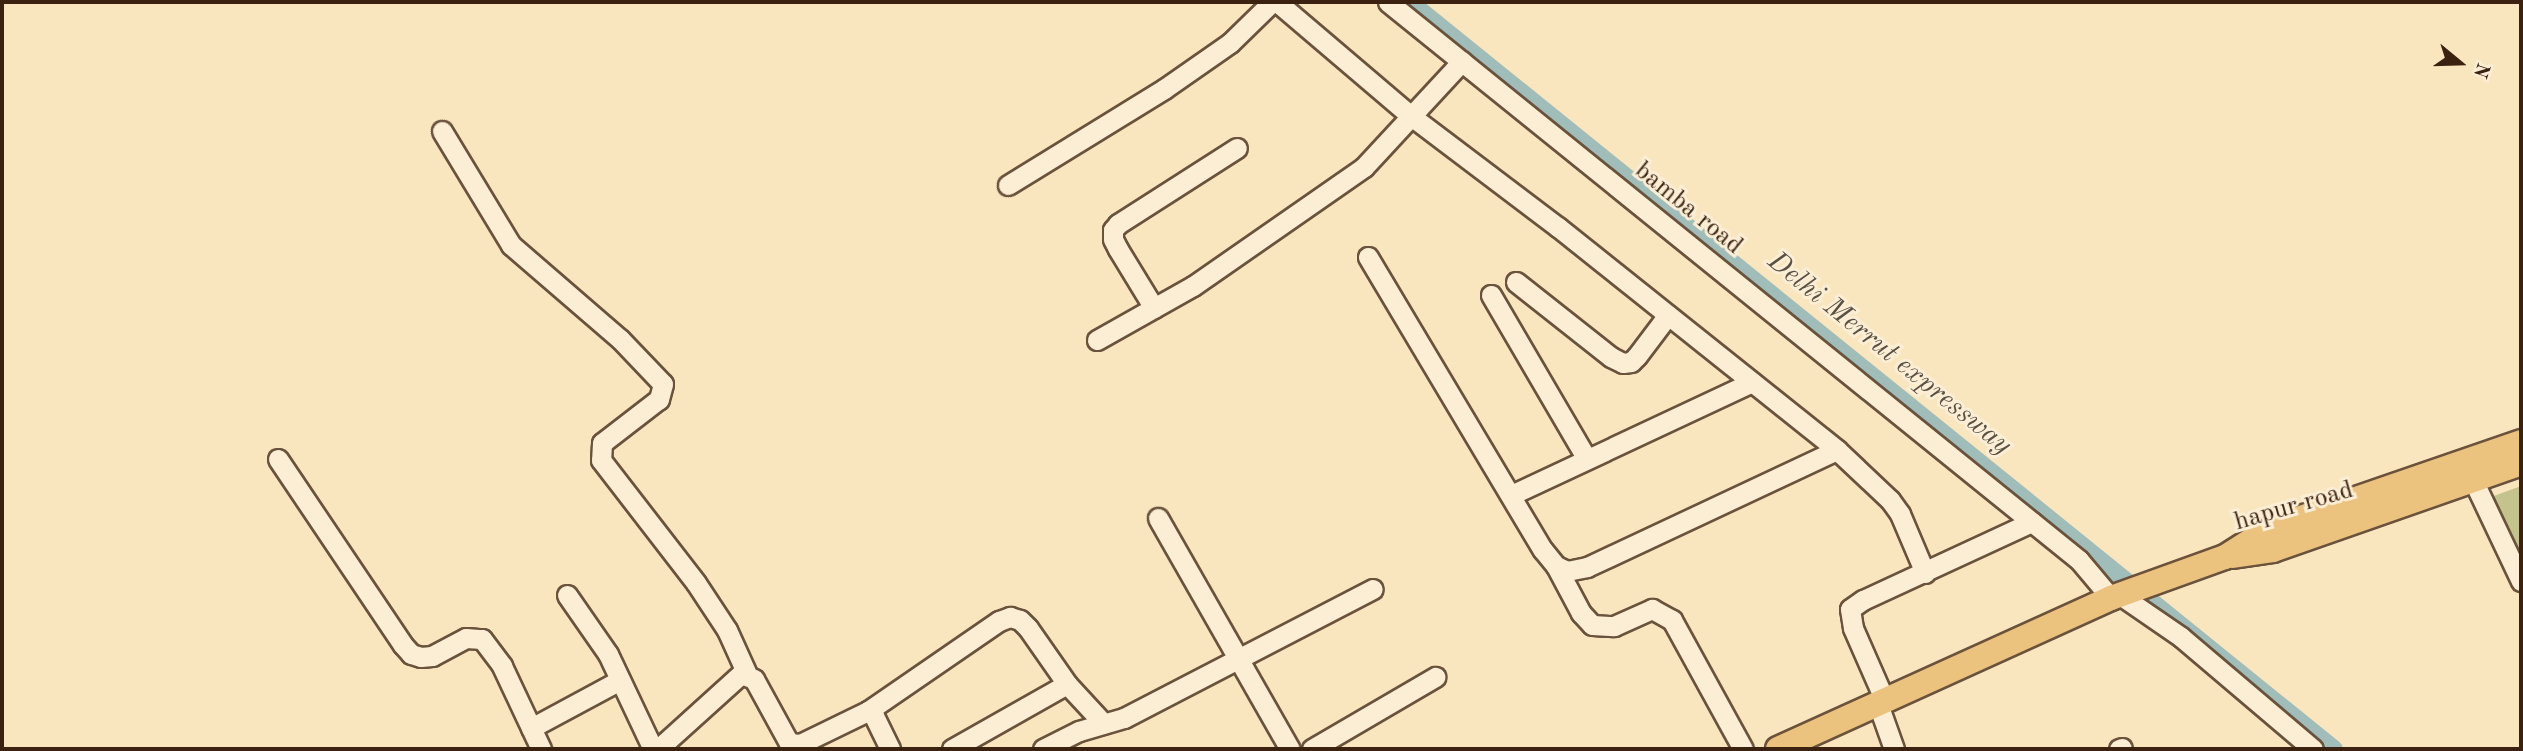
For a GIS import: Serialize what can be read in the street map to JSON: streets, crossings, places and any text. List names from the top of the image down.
{
  "streets": {
    "main road": ["hapur road"],
    "street": ["bamba road"]
  },
  "water": ["Delhi Merrut expressway"],
  "north": "right"
}
